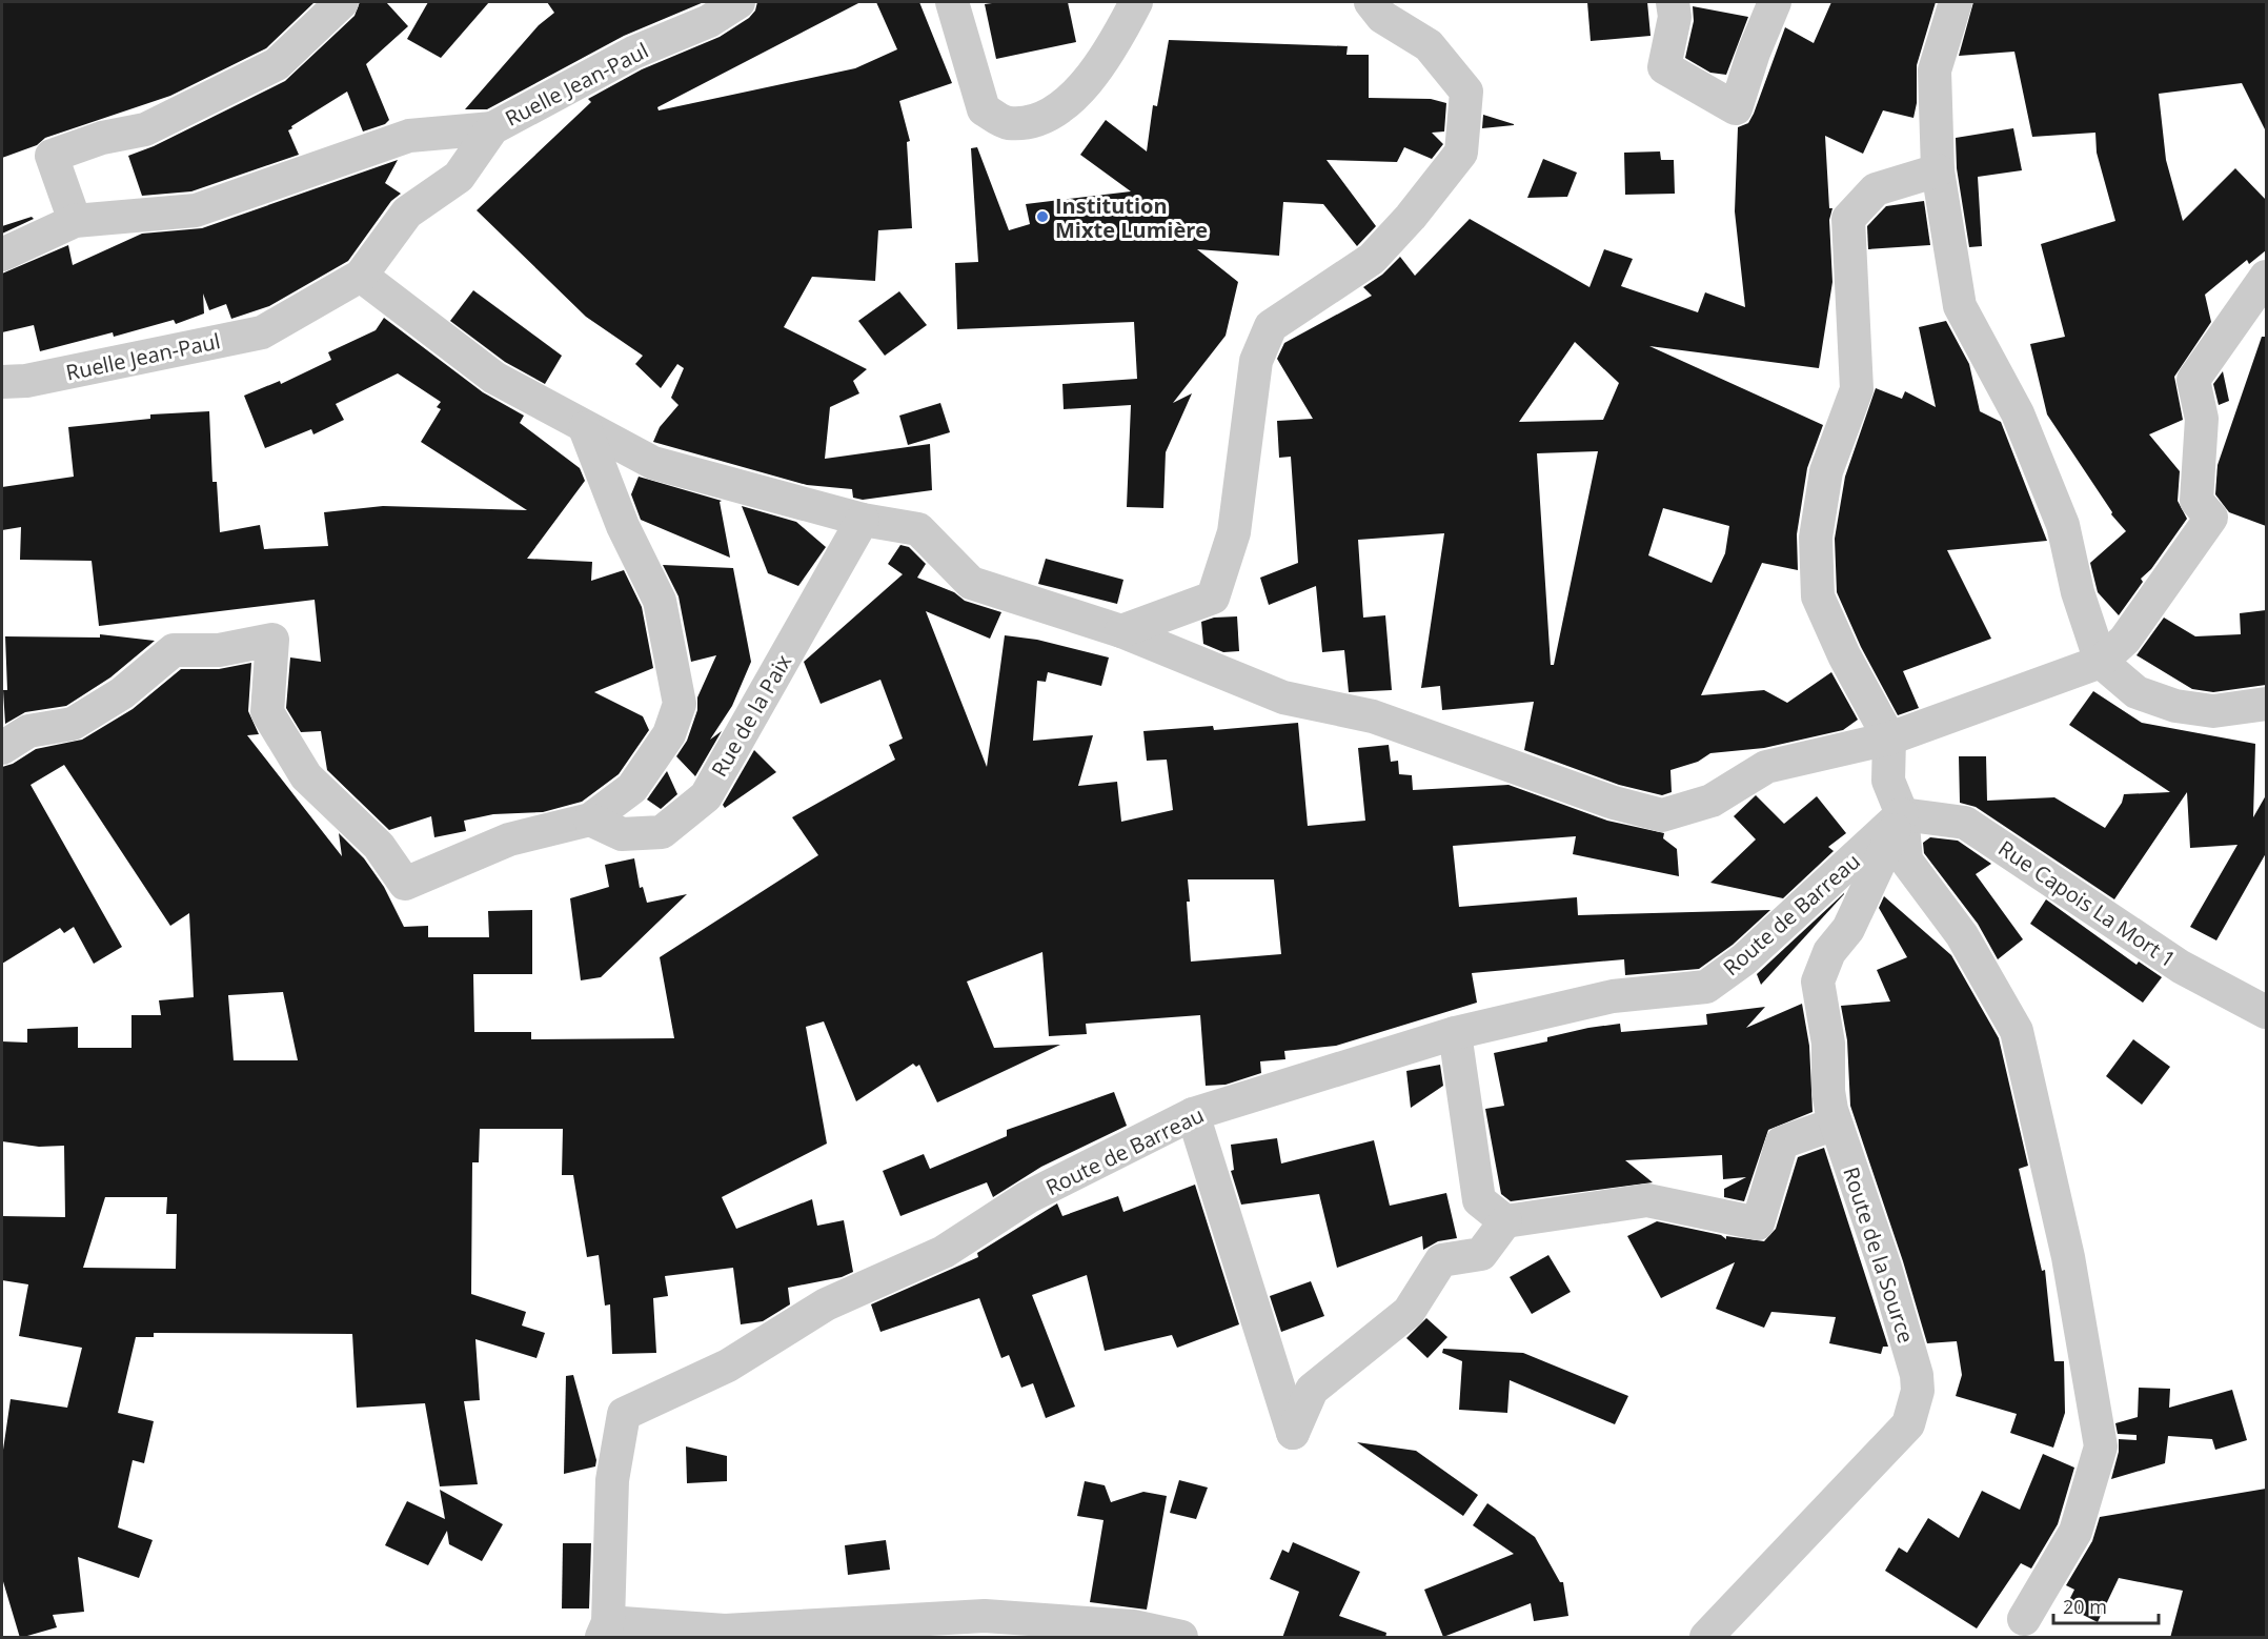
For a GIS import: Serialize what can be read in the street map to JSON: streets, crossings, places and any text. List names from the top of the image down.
{
  "streets": {
    "street": [
      "Ruelle Jean-Paul",
      "Rue de la Paix",
      "Rue Capois La Mort 1",
      "Route de Barreau",
      "Route de la Source"
    ]
  },
  "crossings": [
    ["Rue Capois La Mort 1", "Route de Barreau"],
    ["Rue Capois La Mort 1", "Route de la Source"],
    ["Route de Barreau", "Route de la Source"]
  ],
  "places": ["Institution Mixte Lumière"],
  "scale_bar": "20 m"
}
